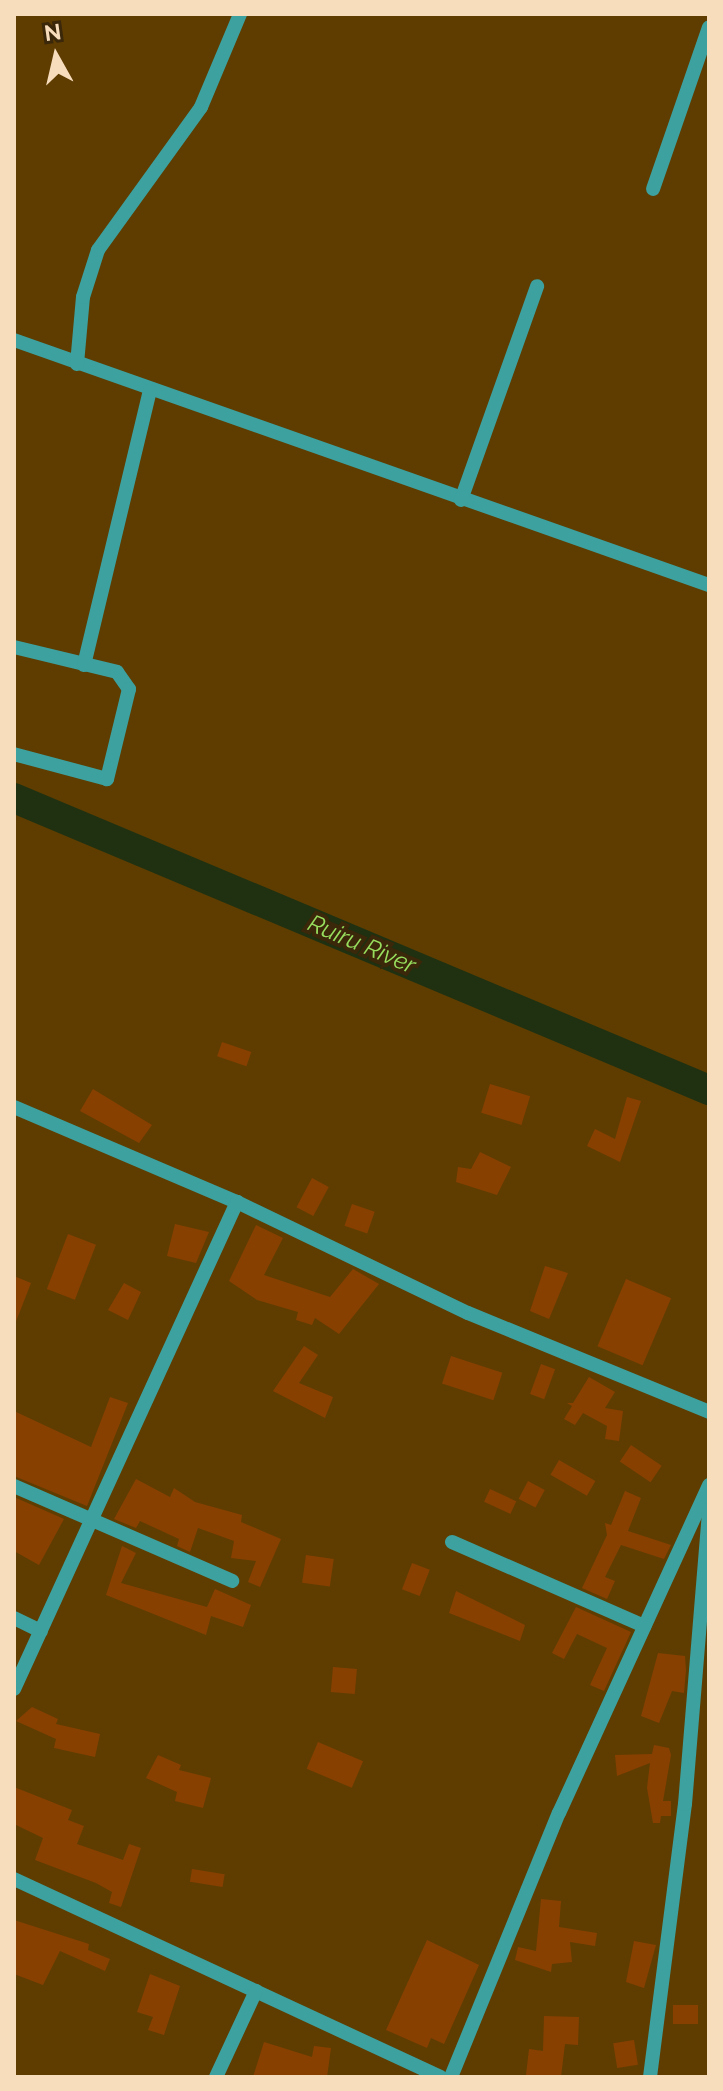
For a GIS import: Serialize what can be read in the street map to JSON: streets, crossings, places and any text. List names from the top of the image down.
{
  "water": ["Ruiru River"],
  "north": "top"
}
